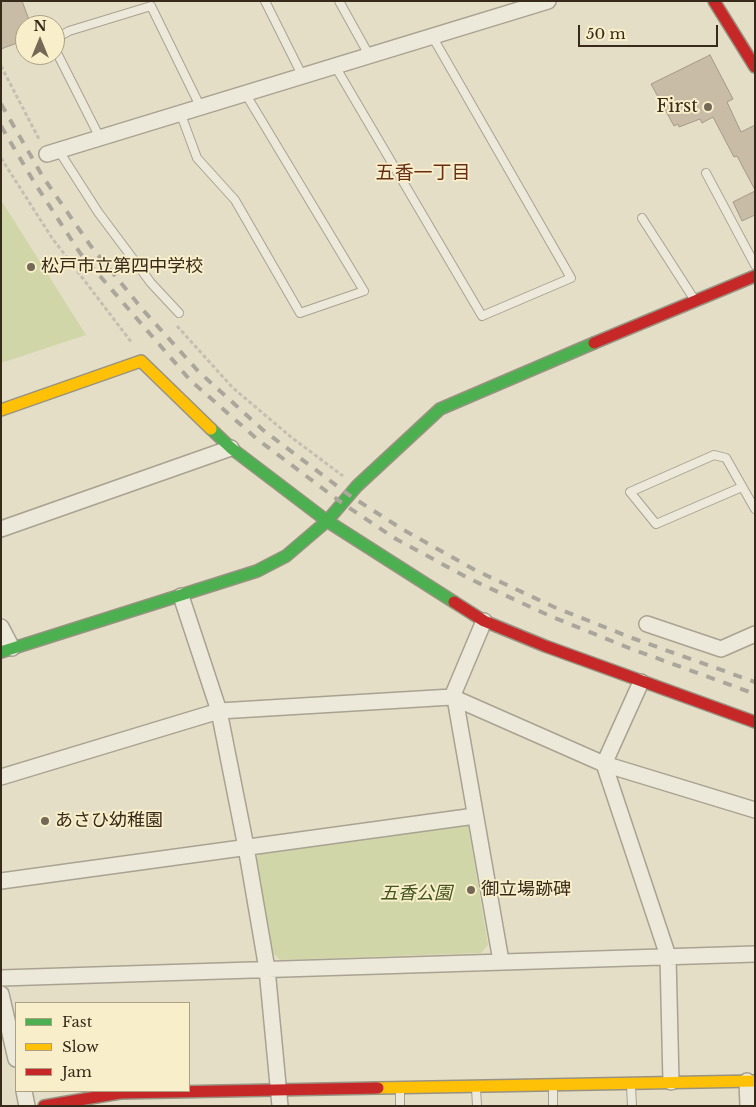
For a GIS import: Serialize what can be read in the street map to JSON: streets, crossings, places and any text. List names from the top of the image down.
{
  "districts": ["五香一丁目"],
  "parks": ["五香公園"],
  "places": [
    "First",
    "松戸市立第四中学校",
    "あさひ幼稚園",
    "御立場跡碑"
  ],
  "legend": ["Fast", "Slow", "Jam"],
  "scale_bar": "50 m",
  "north": "top"
}
